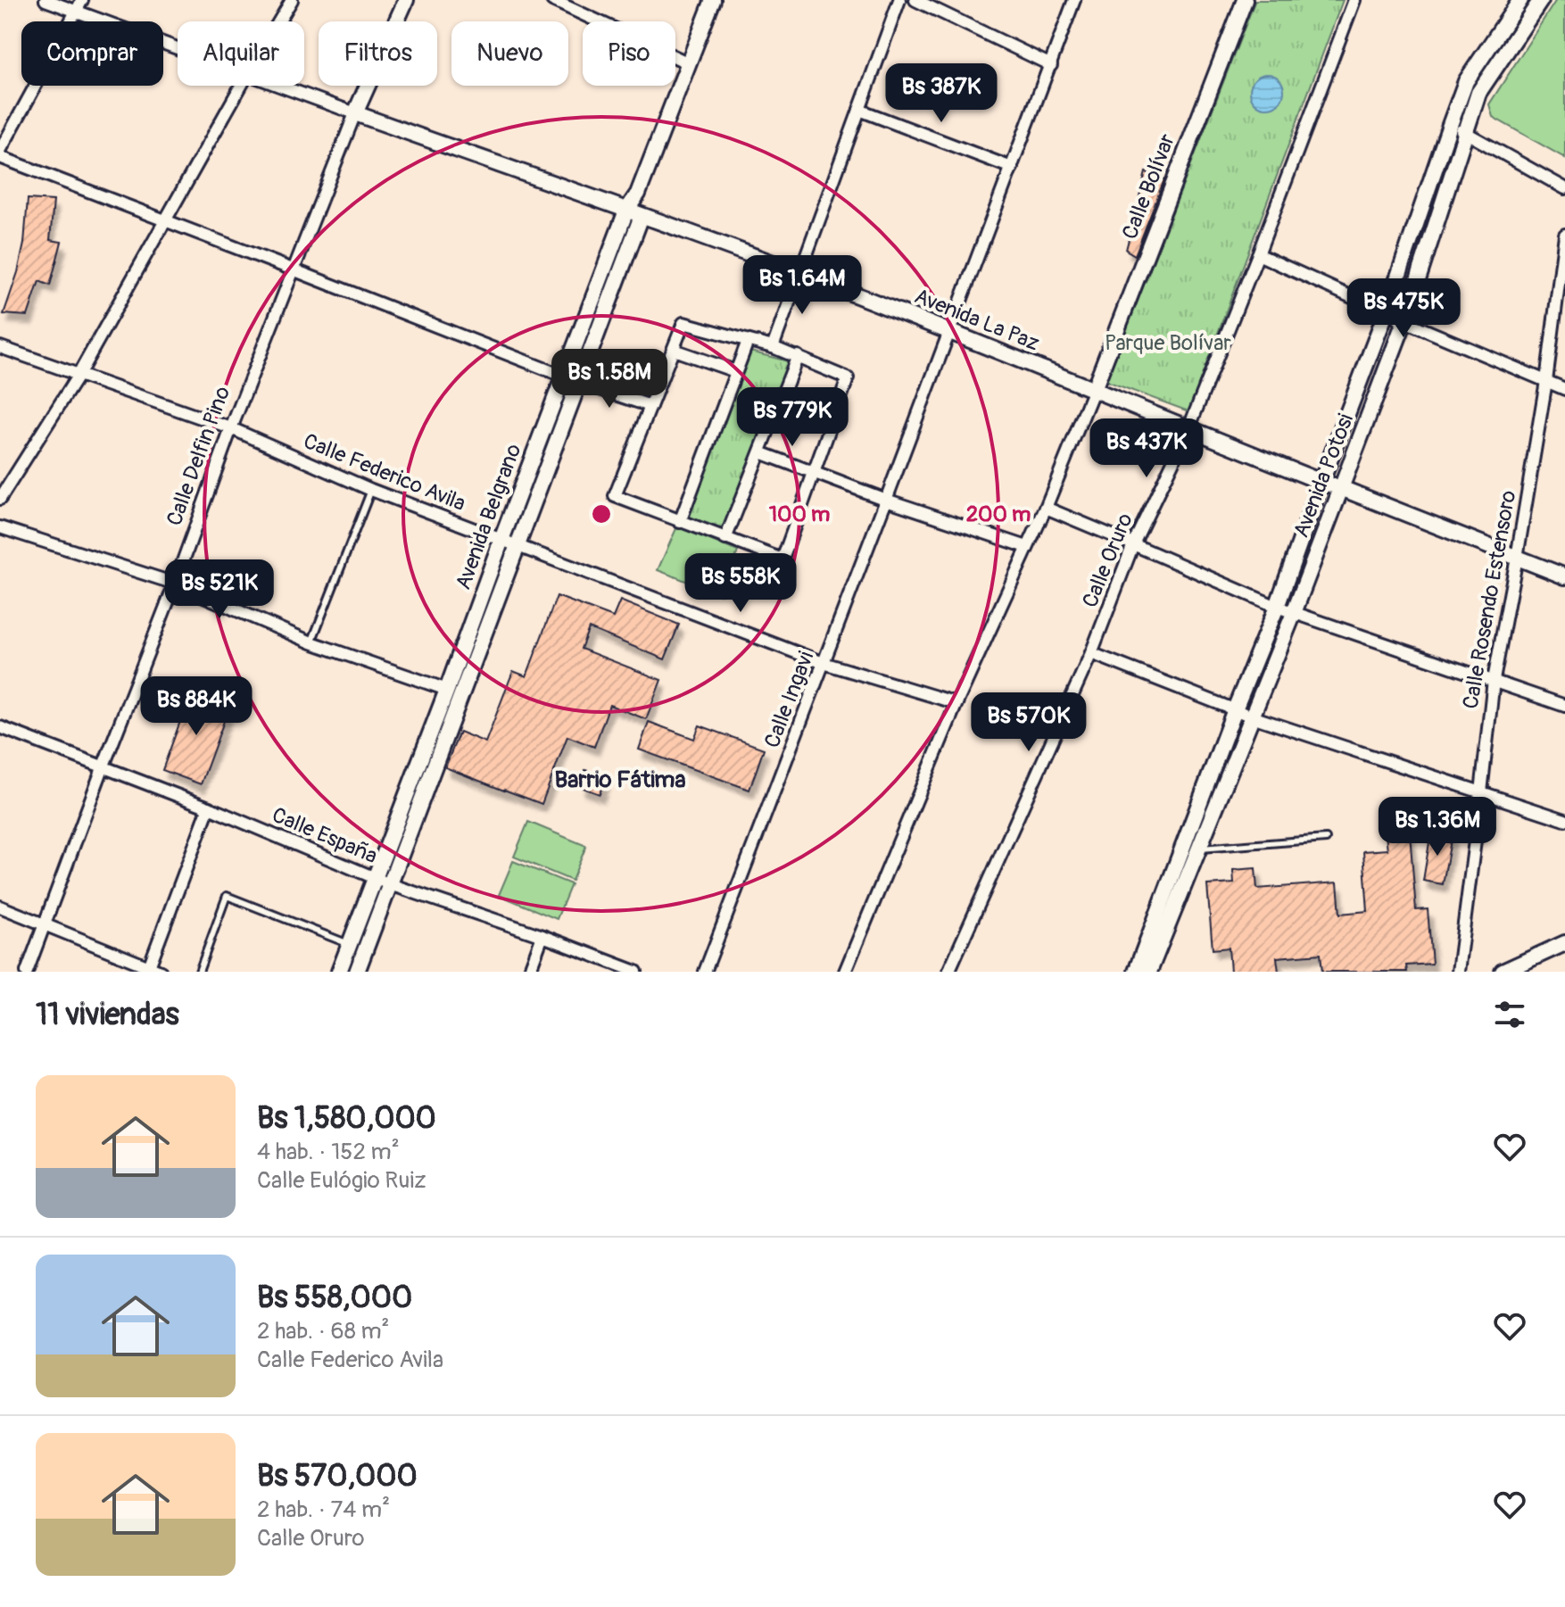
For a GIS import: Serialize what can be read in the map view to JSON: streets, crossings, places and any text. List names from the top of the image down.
{
  "streets": {
    "street": [
      "Calle Bolívar",
      "Avenida La Paz",
      "Calle Delfin Pino",
      "Calle Federico Avila",
      "Avenida Potosi",
      "Avenida Belgrano",
      "Calle Oruro",
      "Calle Rosendo Estensoro",
      "Calle Ingavi",
      "Calle España"
    ]
  },
  "crossings": [
    ["Calle Bolívar", "Avenida La Paz"],
    ["Avenida La Paz", "Calle Delfin Pino"],
    ["Avenida La Paz", "Avenida Potosi"],
    ["Avenida La Paz", "Avenida Belgrano"],
    ["Avenida La Paz", "Calle Oruro"],
    ["Avenida La Paz", "Calle Rosendo Estensoro"],
    ["Avenida La Paz", "Calle Ingavi"],
    ["Calle Delfin Pino", "Calle Federico Avila"],
    ["Calle Delfin Pino", "Calle España"],
    ["Calle Federico Avila", "Avenida Belgrano"],
    ["Calle Federico Avila", "Calle Ingavi"],
    ["Avenida Belgrano", "Calle España"]
  ],
  "districts": ["Barrio Fátima"],
  "parks": ["Parque Bolívar"],
  "page": {
    "chip": [
      "Comprar",
      "Alquilar",
      "Filtros",
      "Nuevo",
      "Piso"
    ],
    "price": [
      "Bs 387K",
      "Bs 1.64M",
      "Bs 475K",
      "Bs 1.58M",
      "Bs 779K",
      "Bs 437K",
      "Bs 558K",
      "Bs 521K",
      "Bs 884K",
      "Bs 570K",
      "Bs 1.36M"
    ],
    "heading": "11 viviendas",
    "list": [
      {
        "name": "Bs 1,580,000",
        "note": "4 hab. · 152 m² · Calle Eulógio Ruiz"
      },
      {
        "name": "Bs 558,000",
        "note": "2 hab. · 68 m² · Calle Federico Avila"
      },
      {
        "name": "Bs 570,000",
        "note": "2 hab. · 74 m² · Calle Oruro"
      }
    ]
  },
  "rings": ["100 m", "200 m"]
}
